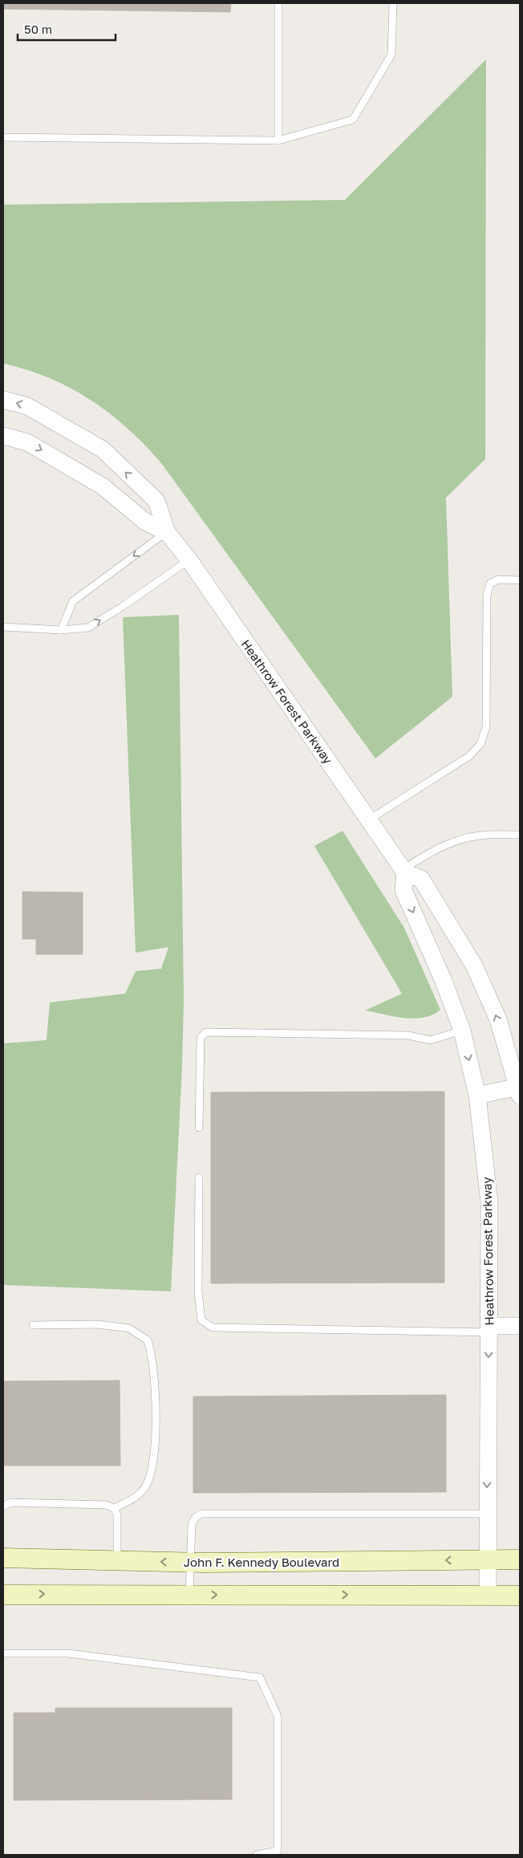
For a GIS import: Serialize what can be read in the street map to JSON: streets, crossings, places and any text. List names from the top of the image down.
{
  "streets": {
    "main road": ["John F. Kennedy Boulevard"],
    "street": ["Heathrow Forest Parkway"]
  },
  "crossings": [
    ["Heathrow Forest Parkway", "John F. Kennedy Boulevard"]
  ],
  "scale_bar": "50 m"
}
